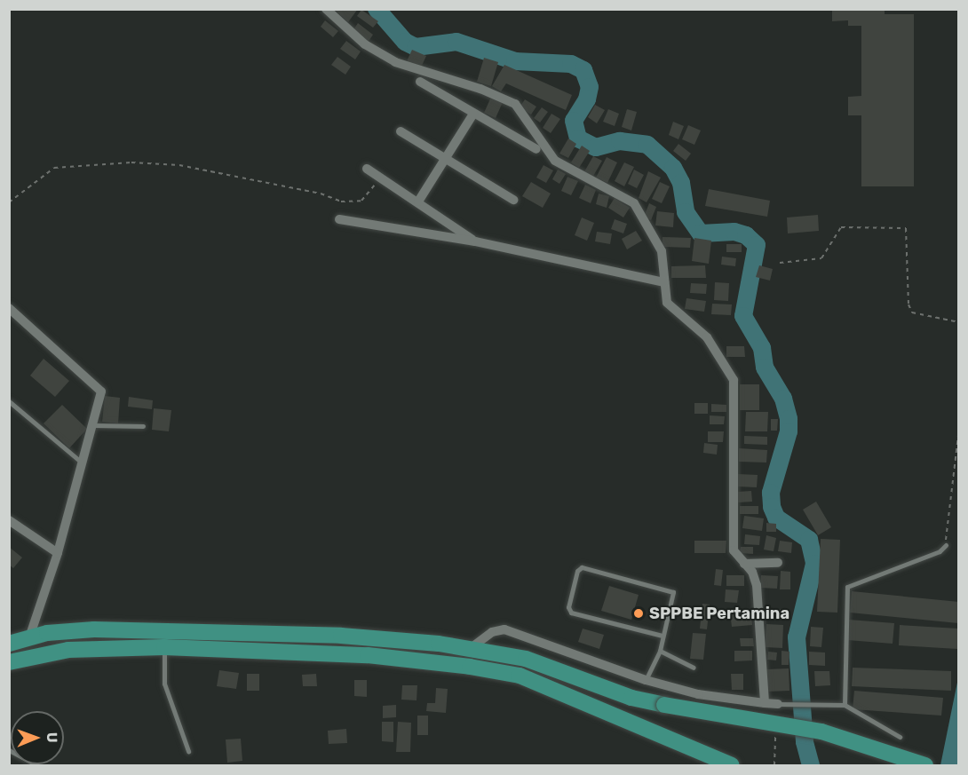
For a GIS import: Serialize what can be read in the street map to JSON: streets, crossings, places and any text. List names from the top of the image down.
{
  "places": ["SPPBE Pertamina"],
  "north": "right"
}
